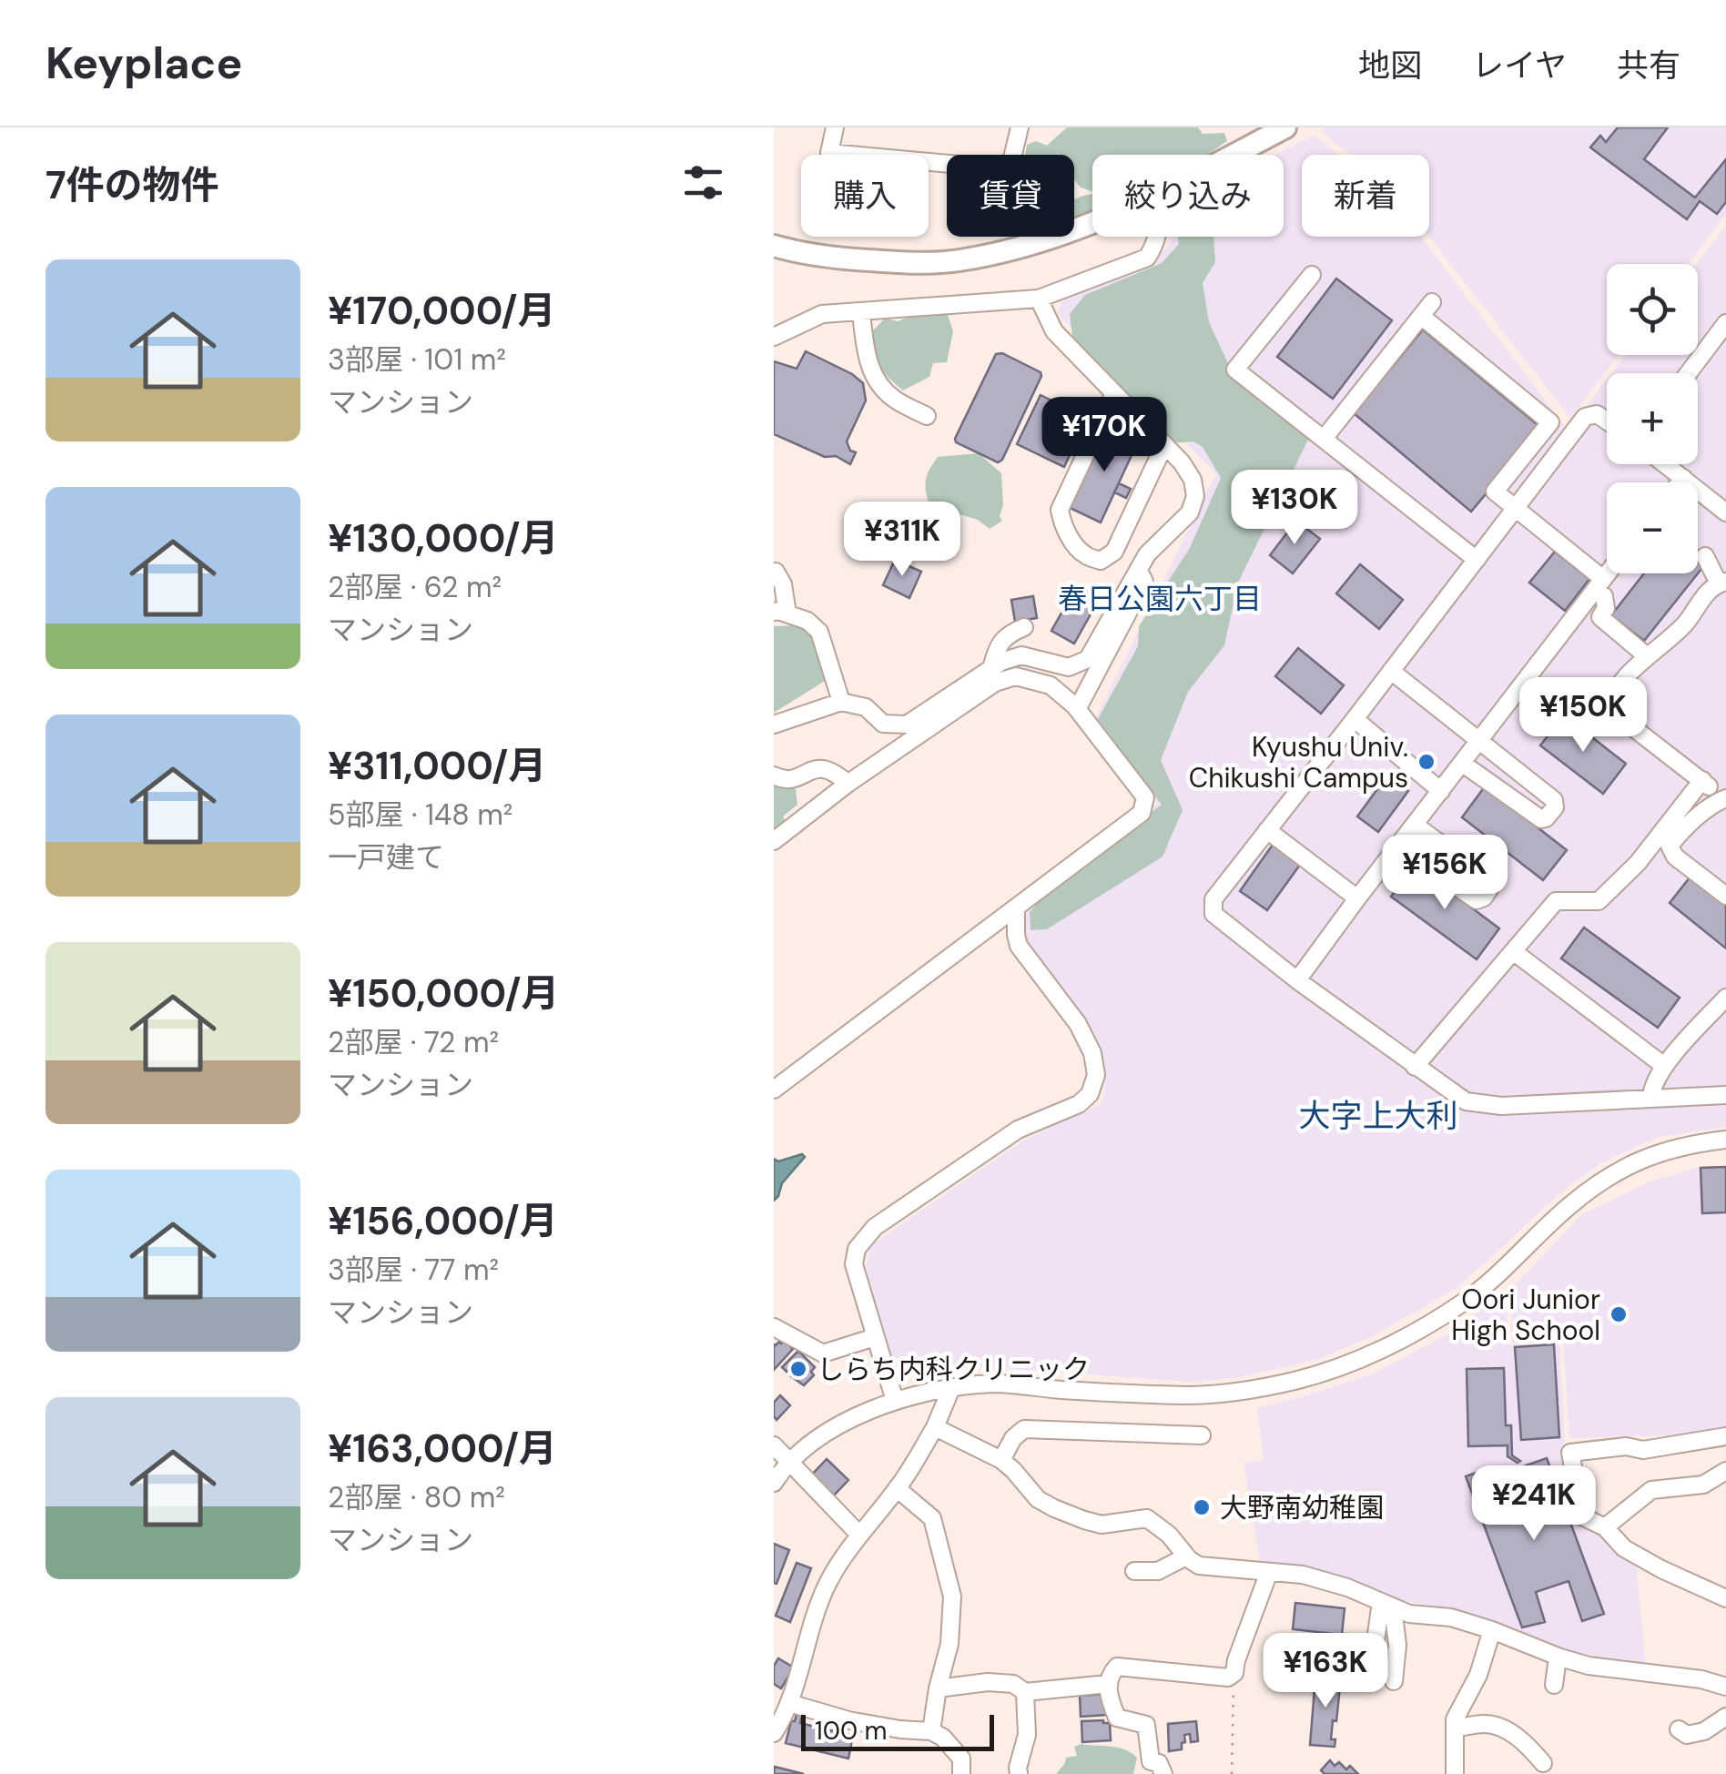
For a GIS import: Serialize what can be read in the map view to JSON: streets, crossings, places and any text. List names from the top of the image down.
{
  "districts": ["春日公園六丁目", "大字上大利"],
  "places": [
    "Kyushu Univ. Chikushi Campus",
    "Oori Junior High School",
    "しらち内科クリニック",
    "大野南幼稚園"
  ],
  "scale_bar": "100 m",
  "page": {
    "header": "Keyplace",
    "nav": ["地図", "レイヤ", "共有"],
    "heading": "7件の物件",
    "chip": [
      "購入",
      "賃貸",
      "絞り込み",
      "新着"
    ],
    "list": [
      {
        "name": "¥170,000/月",
        "note": "3部屋 · 101 m² · マンション"
      },
      {
        "name": "¥130,000/月",
        "note": "2部屋 · 62 m² · マンション"
      },
      {
        "name": "¥311,000/月",
        "note": "5部屋 · 148 m² · 一戸建て"
      },
      {
        "name": "¥150,000/月",
        "note": "2部屋 · 72 m² · マンション"
      },
      {
        "name": "¥156,000/月",
        "note": "3部屋 · 77 m² · マンション"
      },
      {
        "name": "¥163,000/月",
        "note": "2部屋 · 80 m² · マンション"
      }
    ],
    "map_buttons": ["+", "−"],
    "price": [
      "¥170K",
      "¥130K",
      "¥311K",
      "¥150K",
      "¥156K",
      "¥241K",
      "¥163K"
    ],
    "scale": "100 m"
  }
}
